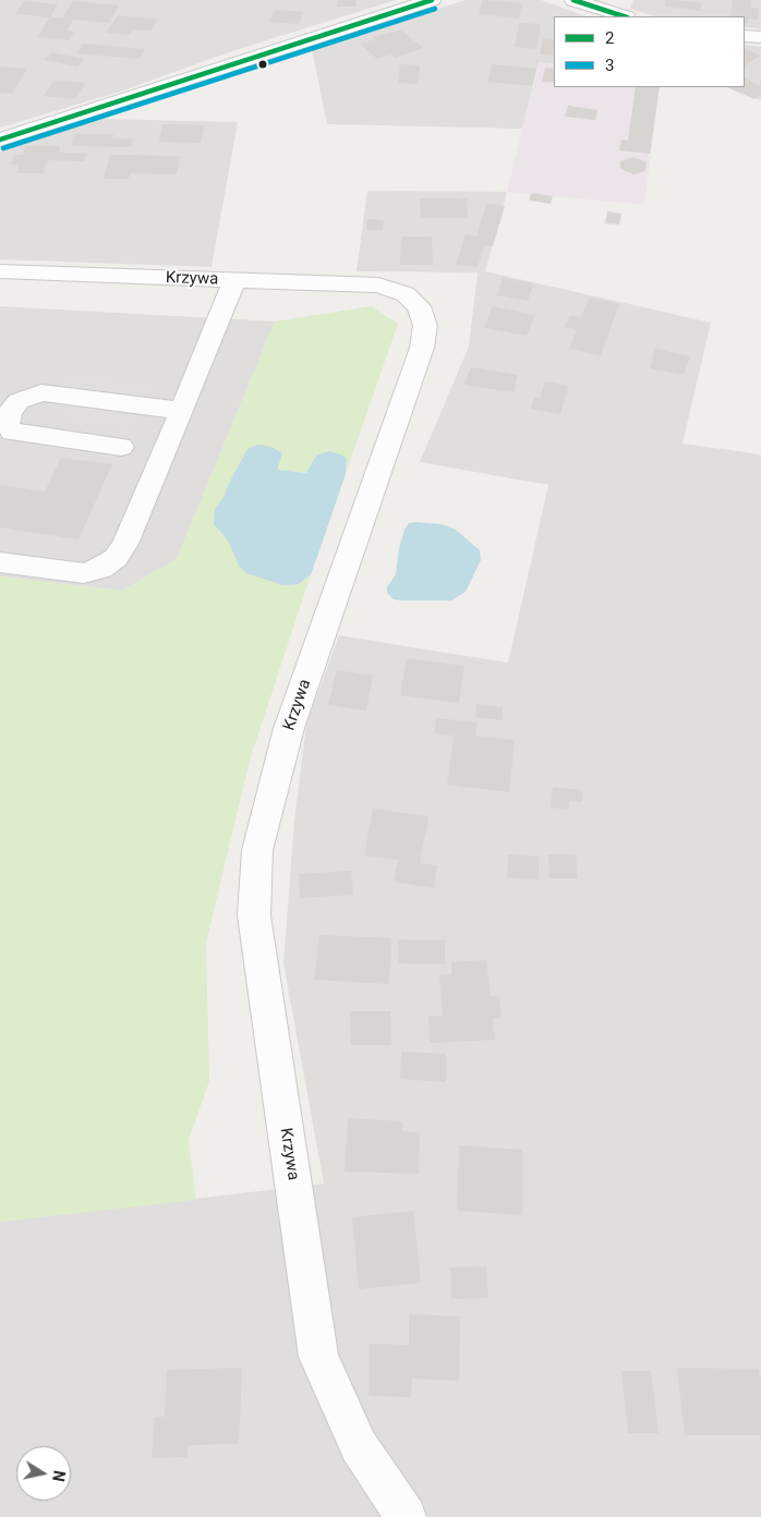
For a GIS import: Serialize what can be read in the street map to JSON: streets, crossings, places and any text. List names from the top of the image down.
{
  "streets": {
    "street": ["Krzywa"]
  },
  "lines": ["transit line 2", "transit line 3"],
  "legend": ["2", "3"],
  "north": "right"
}
